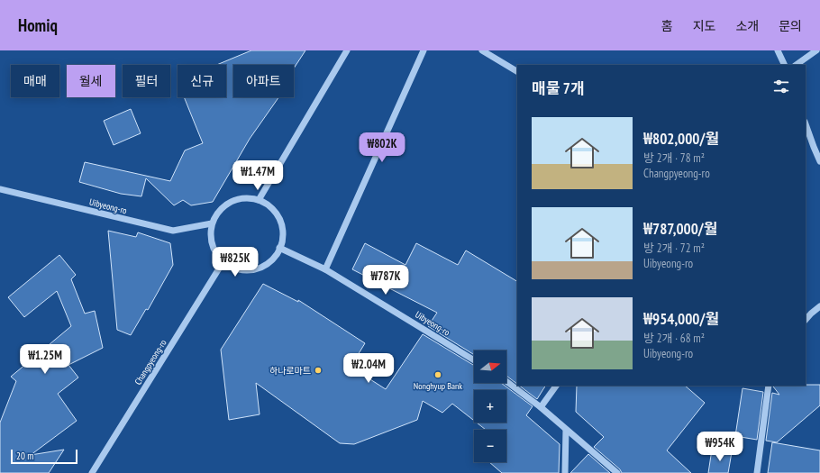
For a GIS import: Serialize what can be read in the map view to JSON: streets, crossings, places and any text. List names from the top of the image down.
{
  "streets": {
    "street": ["Uibyeong-ro", "Changpyeong-ro"]
  },
  "crossings": [
    ["Uibyeong-ro", "Changpyeong-ro"]
  ],
  "places": ["하나로마트", "Nonghyup Bank"],
  "scale_bar": "20 m",
  "north": "right",
  "page": {
    "header": "Homiq",
    "nav": [
      "홈",
      "지도",
      "소개",
      "문의"
    ],
    "chip": [
      "매매",
      "월세",
      "필터",
      "신규",
      "아파트"
    ],
    "heading": "매물 7개",
    "list": [
      {
        "name": "₩802,000/월",
        "note": "방 2개 · 78 m² · Changpyeong-ro"
      },
      {
        "name": "₩787,000/월",
        "note": "방 2개 · 72 m² · Uibyeong-ro"
      },
      {
        "name": "₩954,000/월",
        "note": "방 2개 · 68 m² · Uibyeong-ro"
      }
    ],
    "price": [
      "₩802K",
      "₩1.47M",
      "₩825K",
      "₩787K",
      "₩1.25M",
      "₩2.04M",
      "₩954K"
    ],
    "map_buttons": ["+", "−"],
    "scale": "20 m"
  }
}
